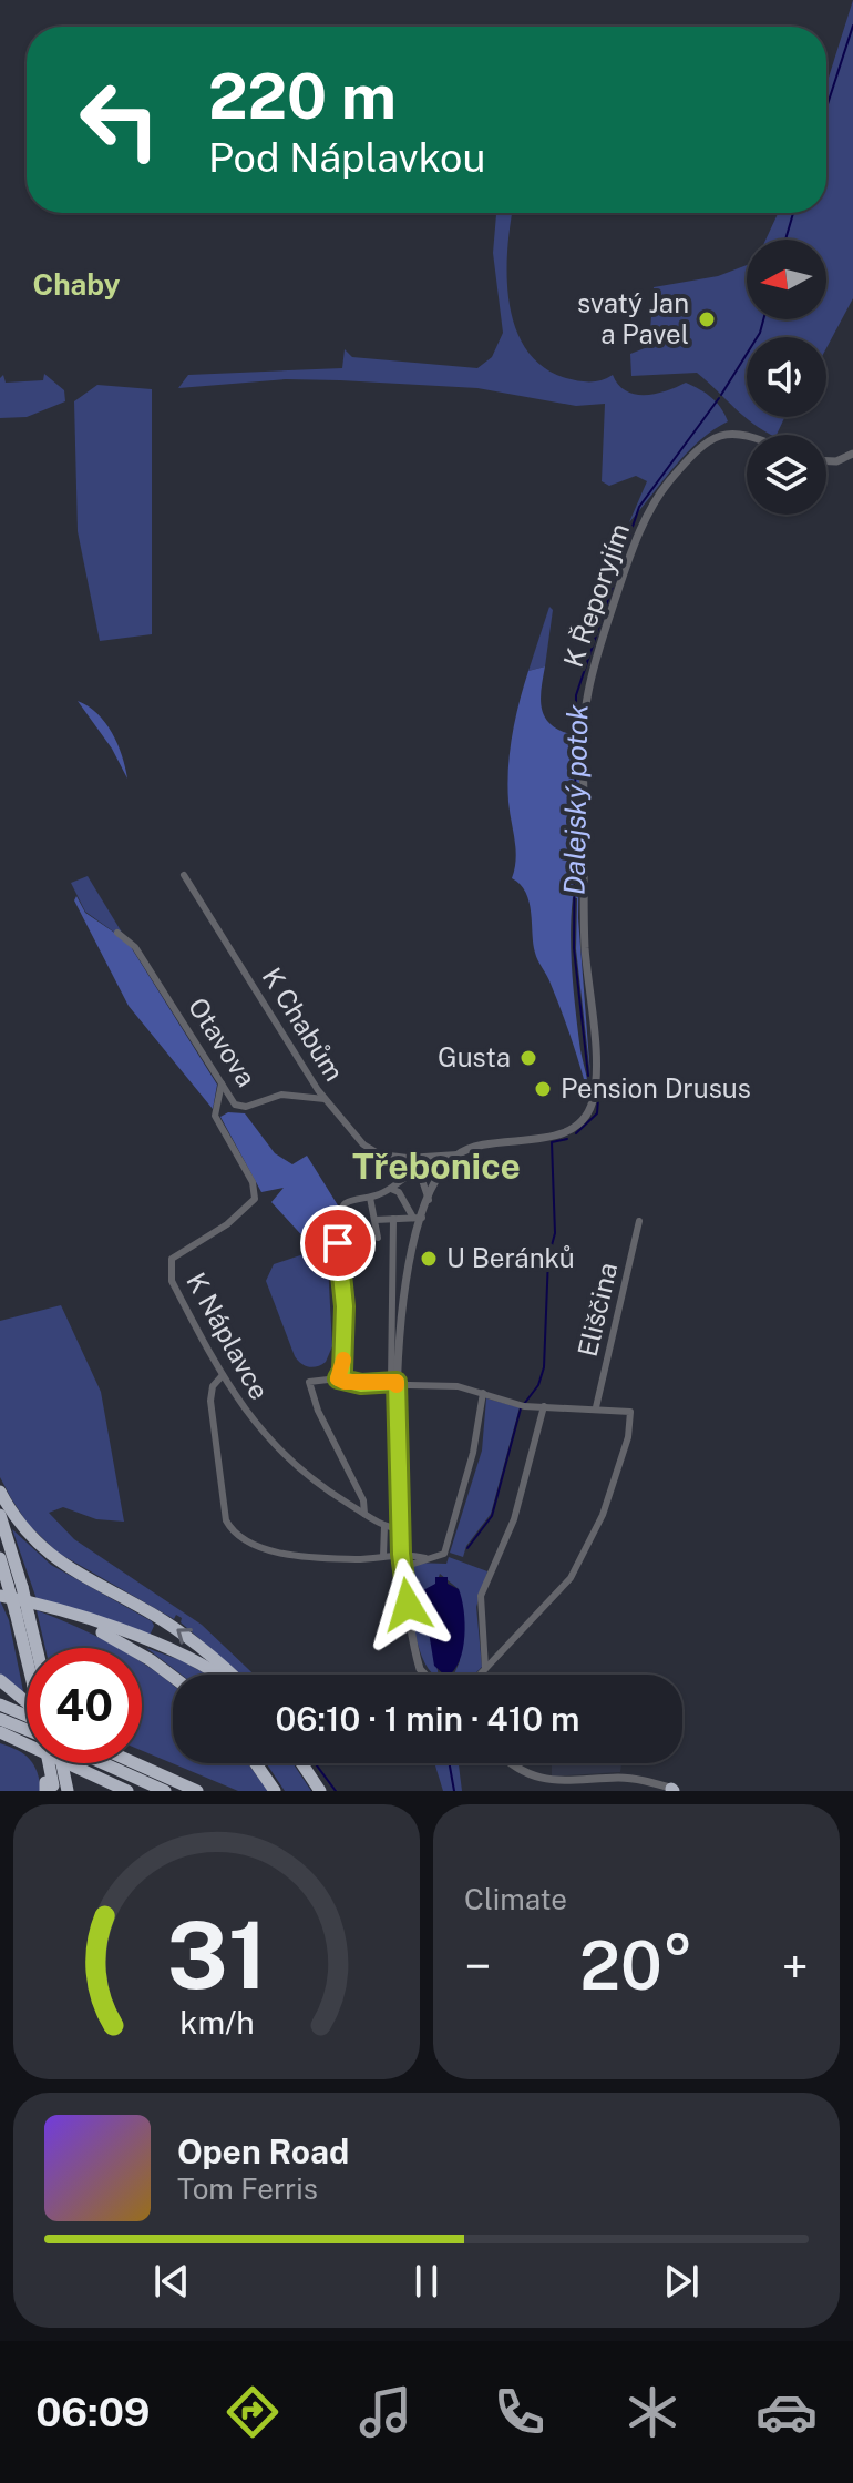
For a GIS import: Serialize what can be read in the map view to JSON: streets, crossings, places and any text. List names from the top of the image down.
{
  "streets": {
    "street": [
      "K Řeporyjím",
      "K Chabům",
      "Otavova",
      "Eliščina",
      "K Náplavce"
    ]
  },
  "crossings": [
    ["K Řeporyjím", "K Chabům"],
    ["K Chabům", "Otavova"],
    ["Otavova", "K Náplavce"]
  ],
  "districts": ["Chaby", "Třebonice"],
  "water": ["Dalejský potok"],
  "places": [
    "svatý Jan a Pavel",
    "Gusta",
    "Pension Drusus",
    "U Beránků"
  ],
  "north": "left",
  "page": {
    "turn": ["220 m", "Pod Náplavkou"],
    "limit": "40",
    "trip": "06:10 · 1 min · 410 m",
    "tile": "Climate",
    "heat": ["−", "20°", "+"],
    "song": ["Open Road", "Tom Ferris"],
    "tabs": "06:09",
    "gauge": ["31", "km/h"]
  }
}
